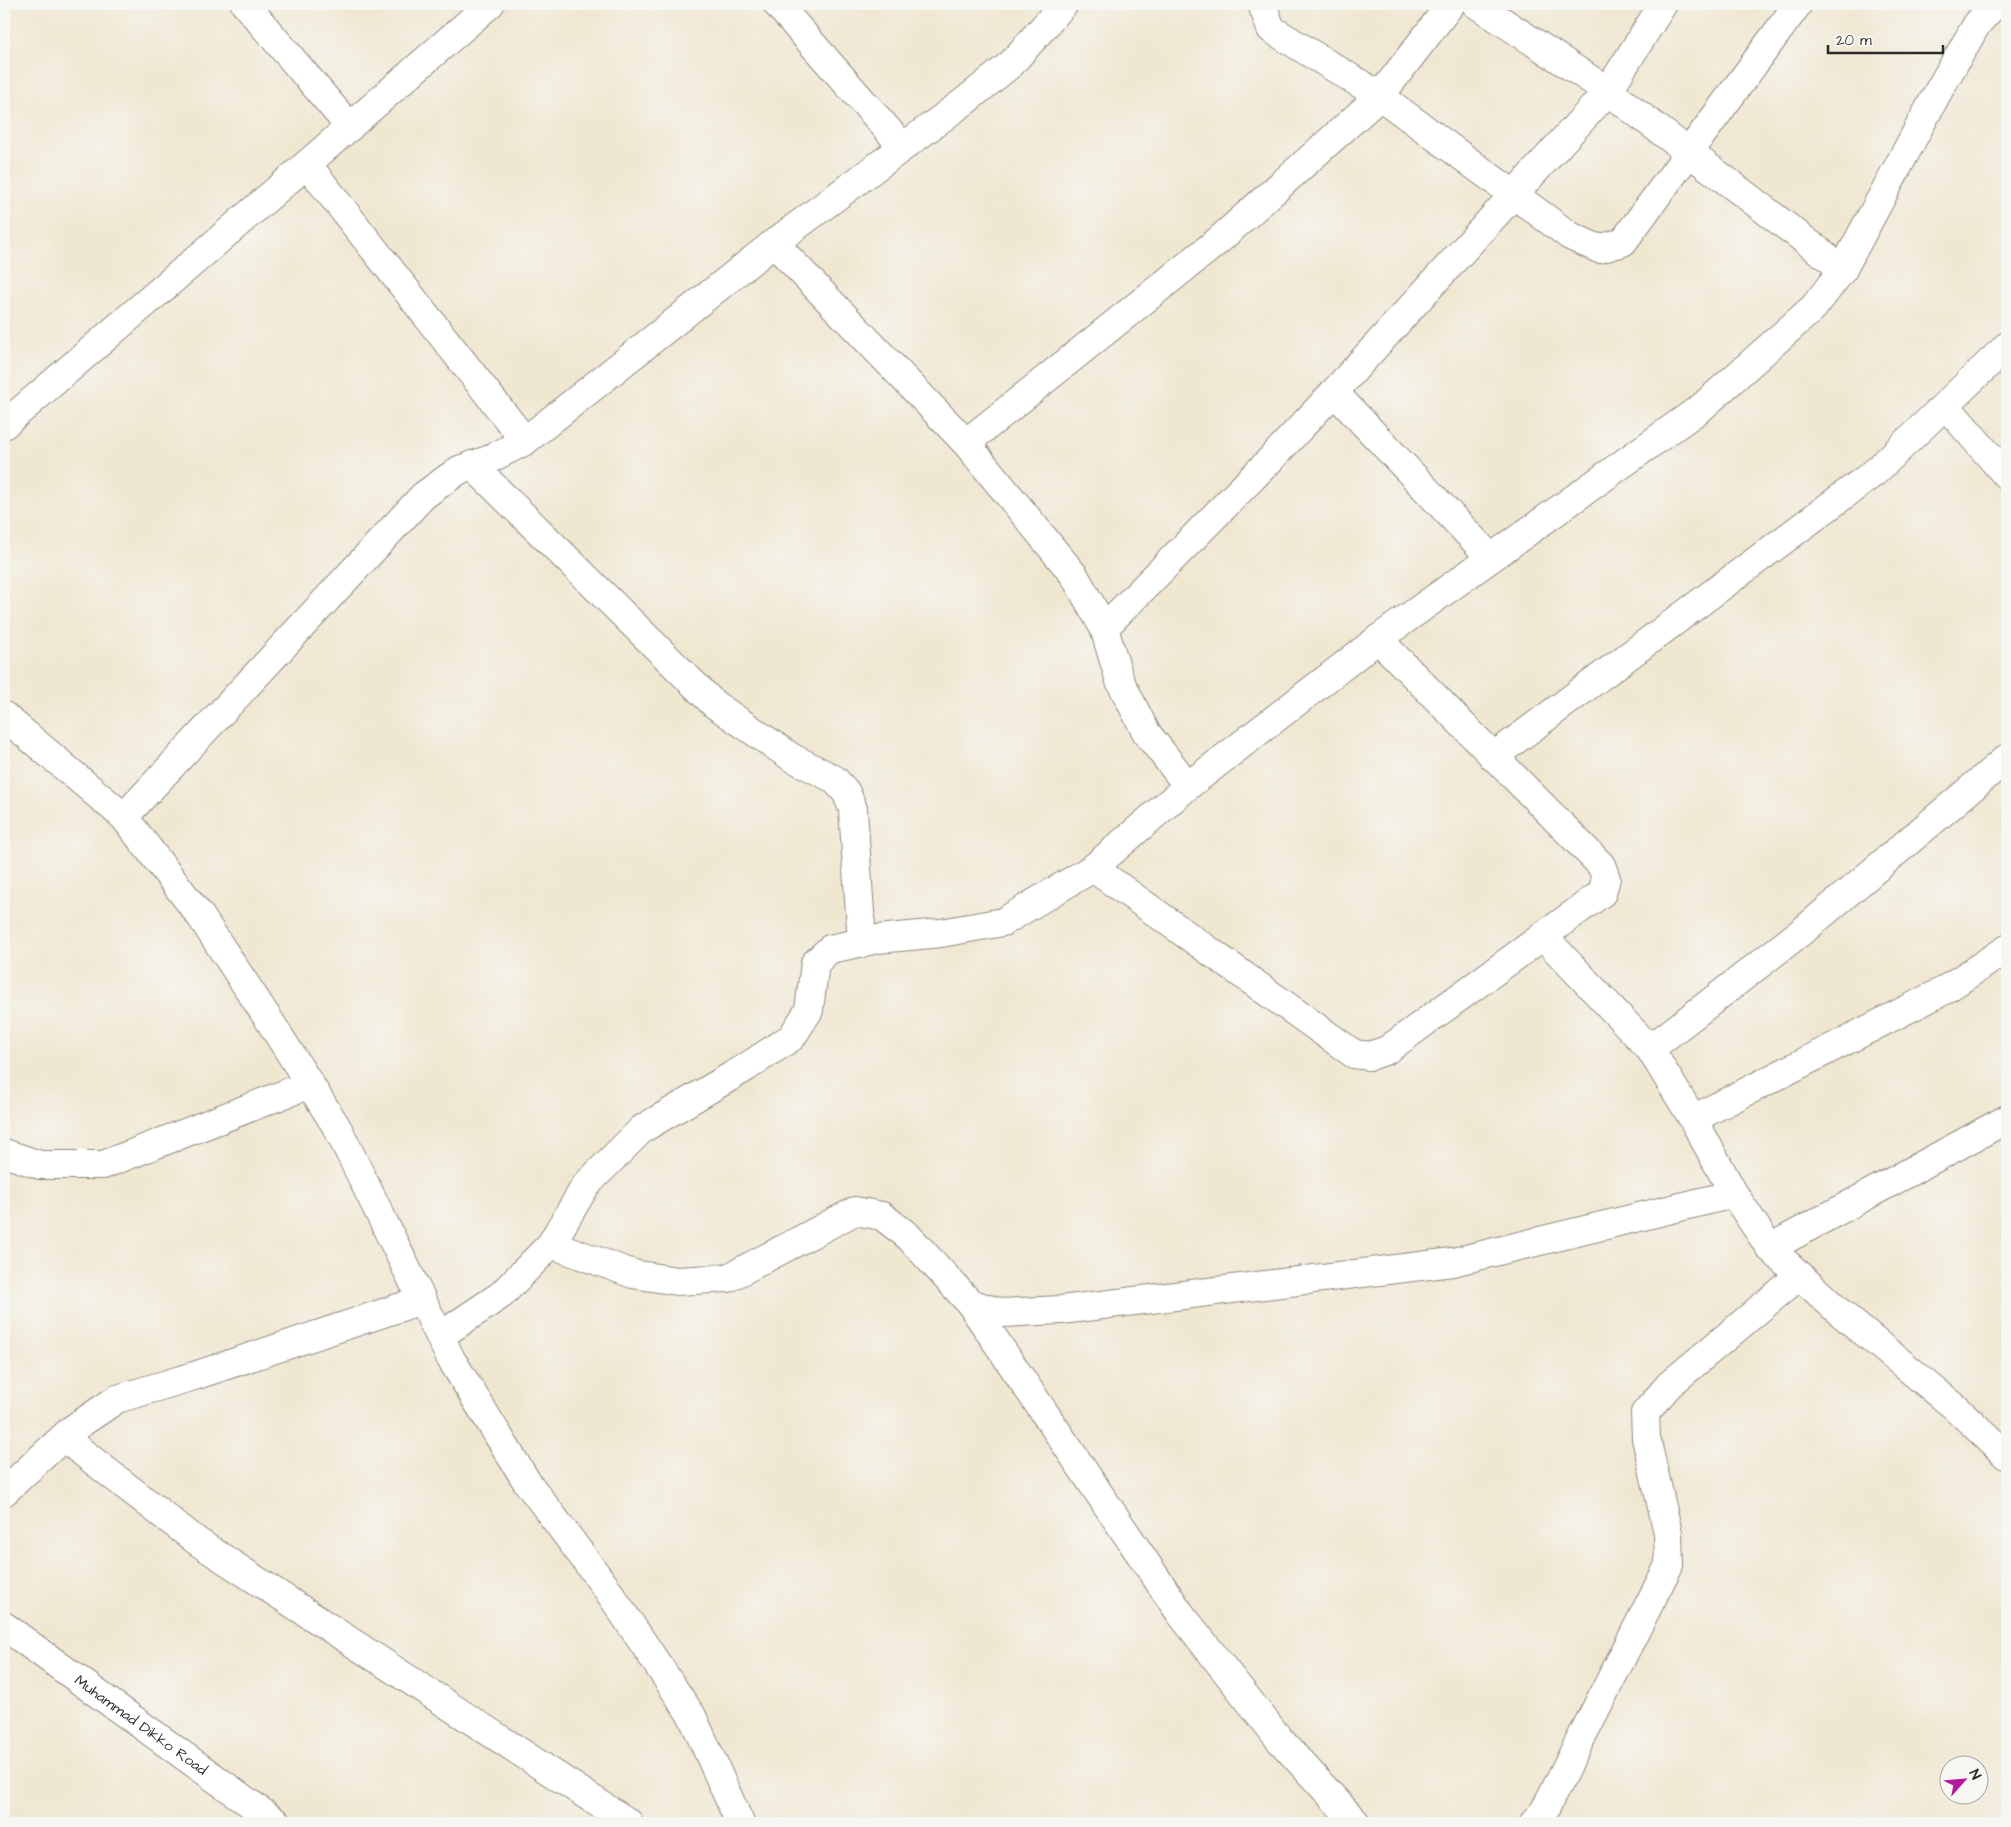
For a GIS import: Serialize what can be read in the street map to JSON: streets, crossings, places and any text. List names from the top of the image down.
{
  "streets": {
    "street": ["Muhammad Dikko Road"]
  },
  "scale_bar": "20 m",
  "north": "top right"
}
